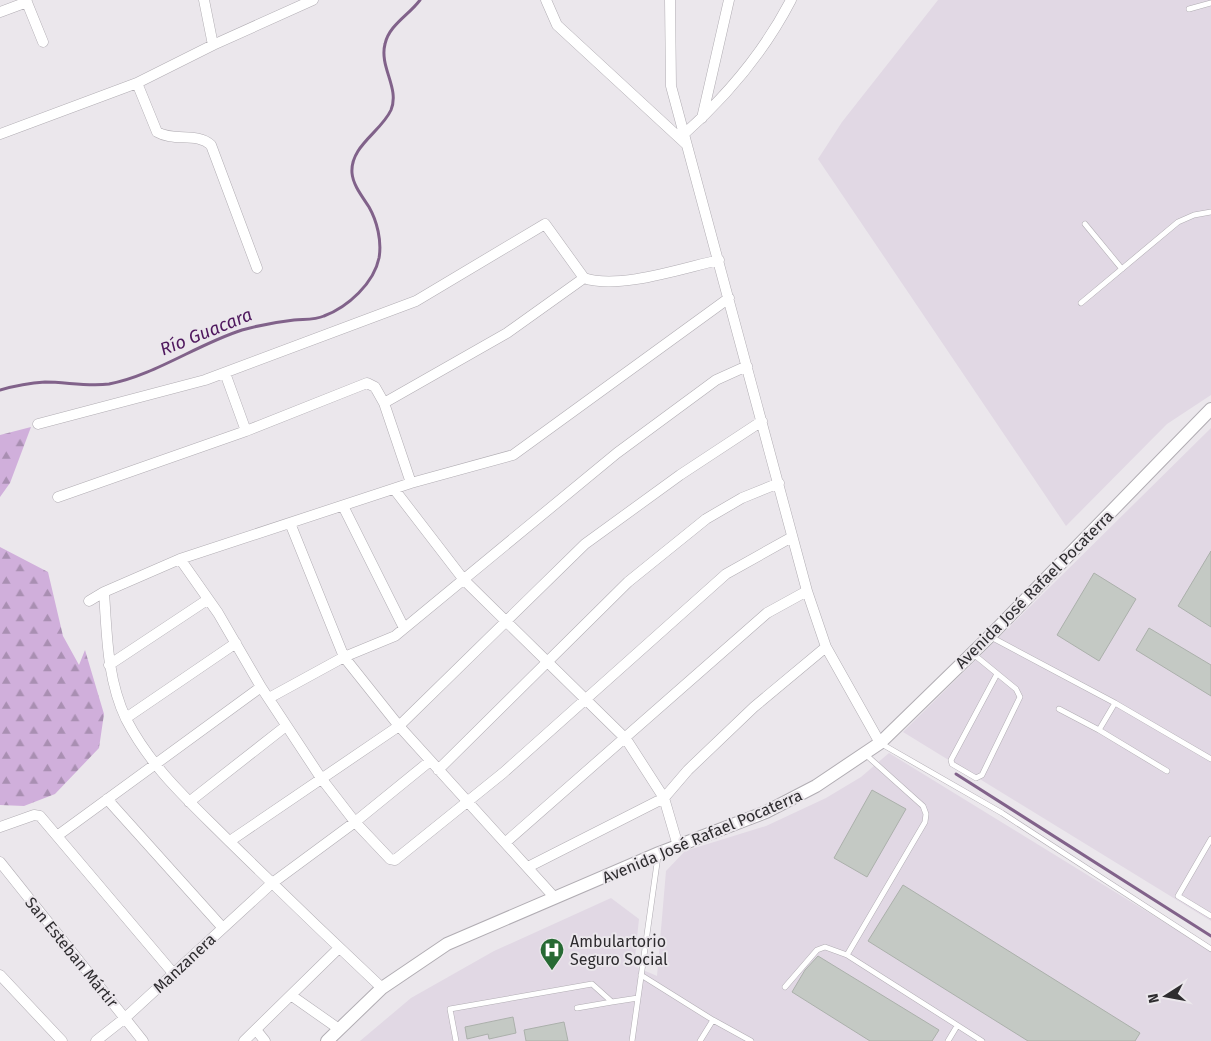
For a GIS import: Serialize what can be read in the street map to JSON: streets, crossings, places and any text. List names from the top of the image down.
{
  "streets": {
    "street": ["Avenida José Rafael Pocaterra", "San Esteban Mártir", "Manzanera"]
  },
  "crossings": [
    ["San Esteban Mártir", "Manzanera"]
  ],
  "water": ["Río Guacara"],
  "places": {
    "hospital": ["Ambulartorio Seguro Social"]
  },
  "north": "left"
}
